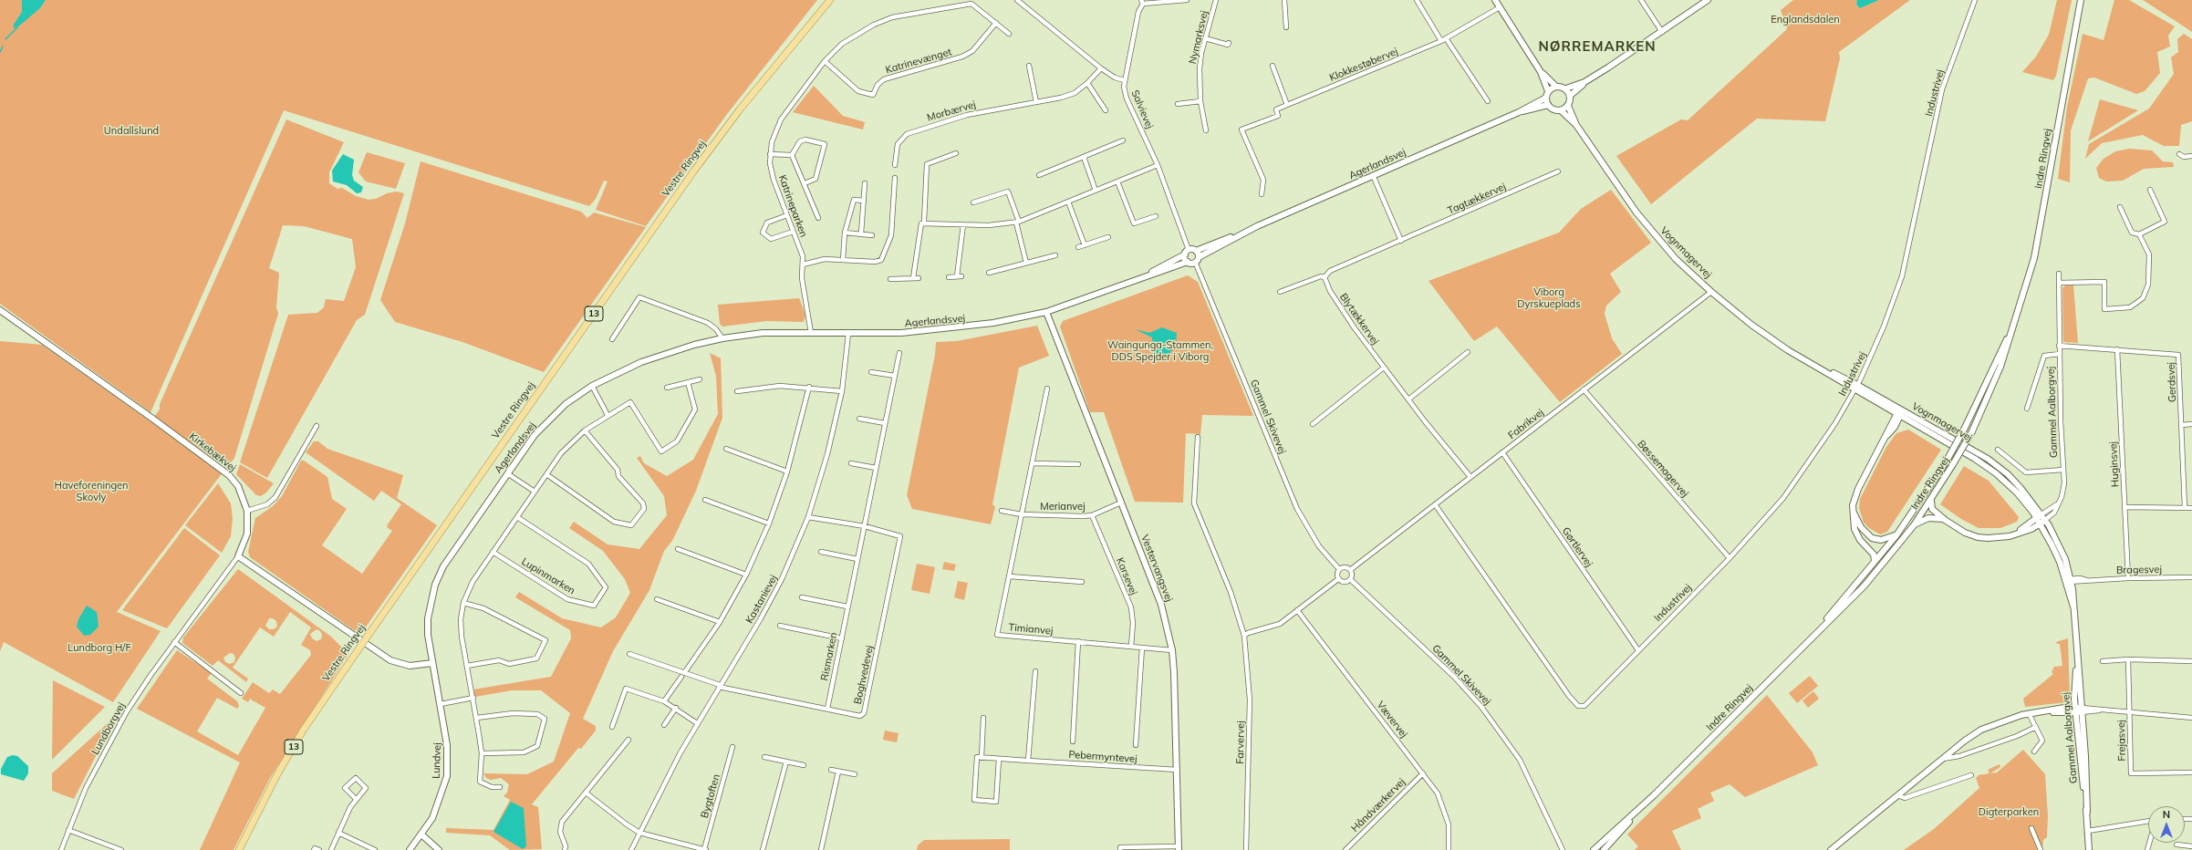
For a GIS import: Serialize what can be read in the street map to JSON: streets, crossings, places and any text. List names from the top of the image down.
{
  "streets": {
    "main road": ["Vestre Ringvej", "13"],
    "street": [
      "Nymarksvej",
      "Katrinevænget",
      "Klokkestøbervej",
      "Industrivej",
      "Salvievej",
      "Morbærvej",
      "Indre Ringvej",
      "Agerlandsvej",
      "Tagtækkervej",
      "Katrineparken",
      "Vognmagervej",
      "Blytækkervej",
      "Gerdsvej",
      "Gammel Aalborgvej",
      "Gammel Skivevej",
      "Fabrikvej",
      "Kirkebækvej",
      "Huginsvej",
      "Bøssemagervej",
      "Merianvej",
      "Gørtlervej",
      "Vestervangsvej",
      "Bragesvej",
      "Lupinmarken",
      "Karsevej",
      "Kastanievej",
      "Timianvej",
      "Rismarken",
      "Boghvedevej",
      "Vævervej",
      "Lundborgvej",
      "Frejasvej",
      "Farvervej",
      "Pebermyntevej",
      "Lundvej",
      "Bygtoften",
      "Håndværkervej"
    ]
  },
  "crossings": [
    ["Katrinevænget", "Katrineparken"],
    ["Industrivej", "Vognmagervej"],
    ["Industrivej", "Fabrikvej"],
    ["Industrivej", "Bøssemagervej"],
    ["Industrivej", "Gørtlervej"],
    ["Salvievej", "Morbærvej"],
    ["Agerlandsvej", "Katrineparken"],
    ["Agerlandsvej", "Vognmagervej"],
    ["Agerlandsvej", "Gammel Skivevej"],
    ["Agerlandsvej", "Vestervangsvej"],
    ["Agerlandsvej", "Kastanievej"],
    ["Agerlandsvej", "Lundvej"],
    ["Tagtækkervej", "Blytækkervej"],
    ["Vognmagervej", "Gammel Aalborgvej"],
    ["Vognmagervej", "Fabrikvej"],
    ["Blytækkervej", "Fabrikvej"],
    ["Gerdsvej", "Gammel Aalborgvej"],
    ["Gerdsvej", "Huginsvej"],
    ["Gammel Aalborgvej", "Bragesvej"],
    ["Gammel Skivevej", "Fabrikvej"],
    ["Fabrikvej", "Bøssemagervej"],
    ["Fabrikvej", "Gørtlervej"],
    ["Kirkebækvej", "Lundborgvej"],
    ["Huginsvej", "Bragesvej"],
    ["Merianvej", "Vestervangsvej"],
    ["Merianvej", "Karsevej"],
    ["Merianvej", "Timianvej"],
    ["Vestervangsvej", "Timianvej"],
    ["Vestervangsvej", "Pebermyntevej"],
    ["Karsevej", "Timianvej"],
    ["Kastanievej", "Boghvedevej"],
    ["Rismarken", "Boghvedevej"],
    ["Vævervej", "Håndværkervej"]
  ],
  "districts": ["NØRREMARKEN"],
  "parks": [
    "Englandsdalen",
    "Undallslund",
    "Viborg Dyrskueplads",
    "Waingunga-Stammen, DDS Spejder i Viborg",
    "Haveforeningen Skovly",
    "Lundborg H/F",
    "Digterparken"
  ],
  "north": "top"
}
